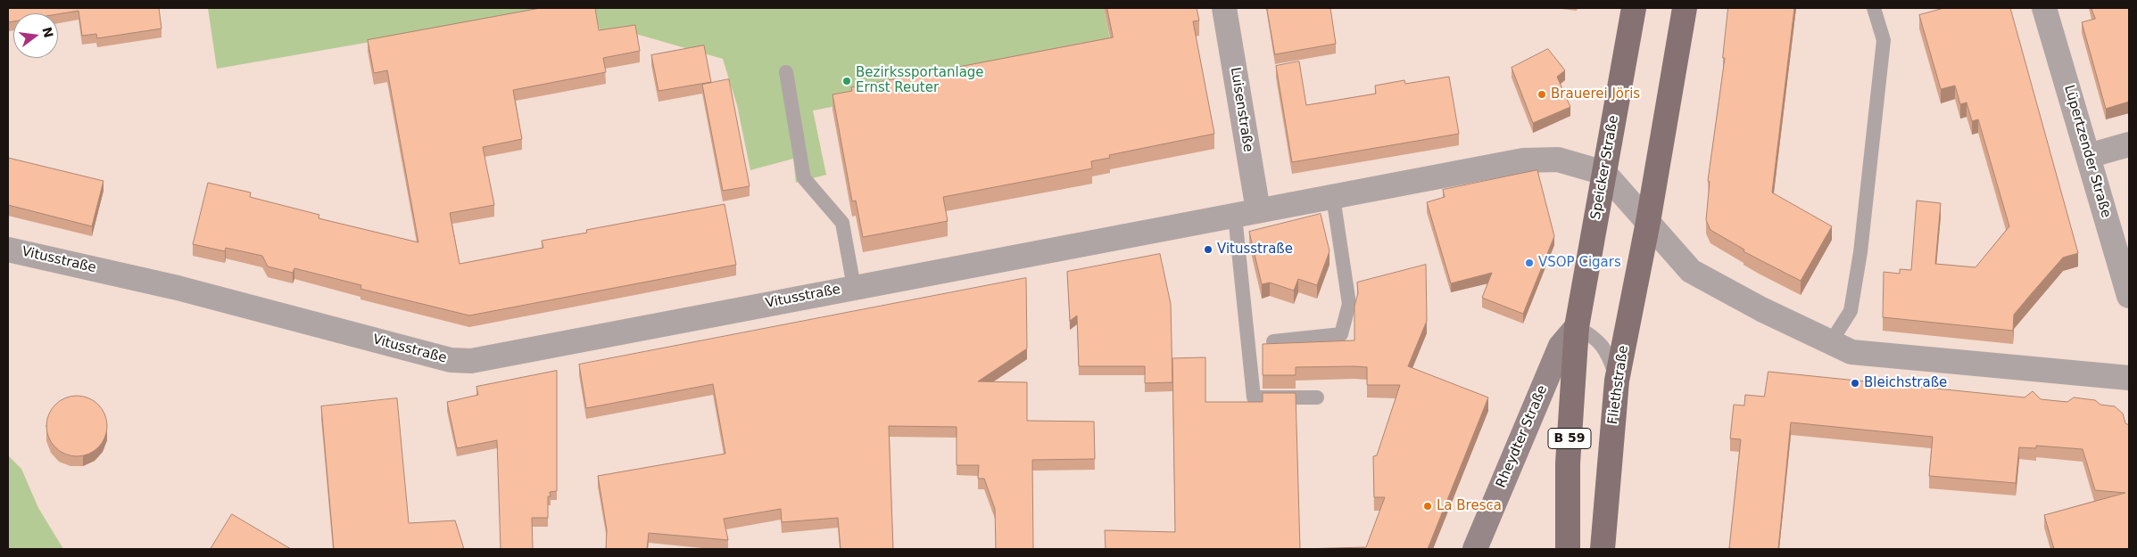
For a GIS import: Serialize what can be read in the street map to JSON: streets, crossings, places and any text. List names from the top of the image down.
{
  "streets": {
    "main road": [
      "Speicker Straße",
      "Fliethstraße",
      "Rheydter Straße",
      "B 59"
    ],
    "street": ["Luisenstraße", "Lüpertzender Straße", "Vitusstraße"]
  },
  "crossings": [
    ["Luisenstraße", "Vitusstraße"],
    ["Speicker Straße", "Vitusstraße"],
    ["Speicker Straße", "Rheydter Straße"],
    ["Speicker Straße", "B 59"],
    ["Fliethstraße", "B 59"],
    ["Rheydter Straße", "B 59"]
  ],
  "places": [
    "Bezirkssportanlage Ernst Reuter",
    "Brauerei Jöris",
    "Vitusstraße",
    "VSOP Cigars",
    "Bleichstraße",
    "La Bresca"
  ],
  "north": "right"
}
